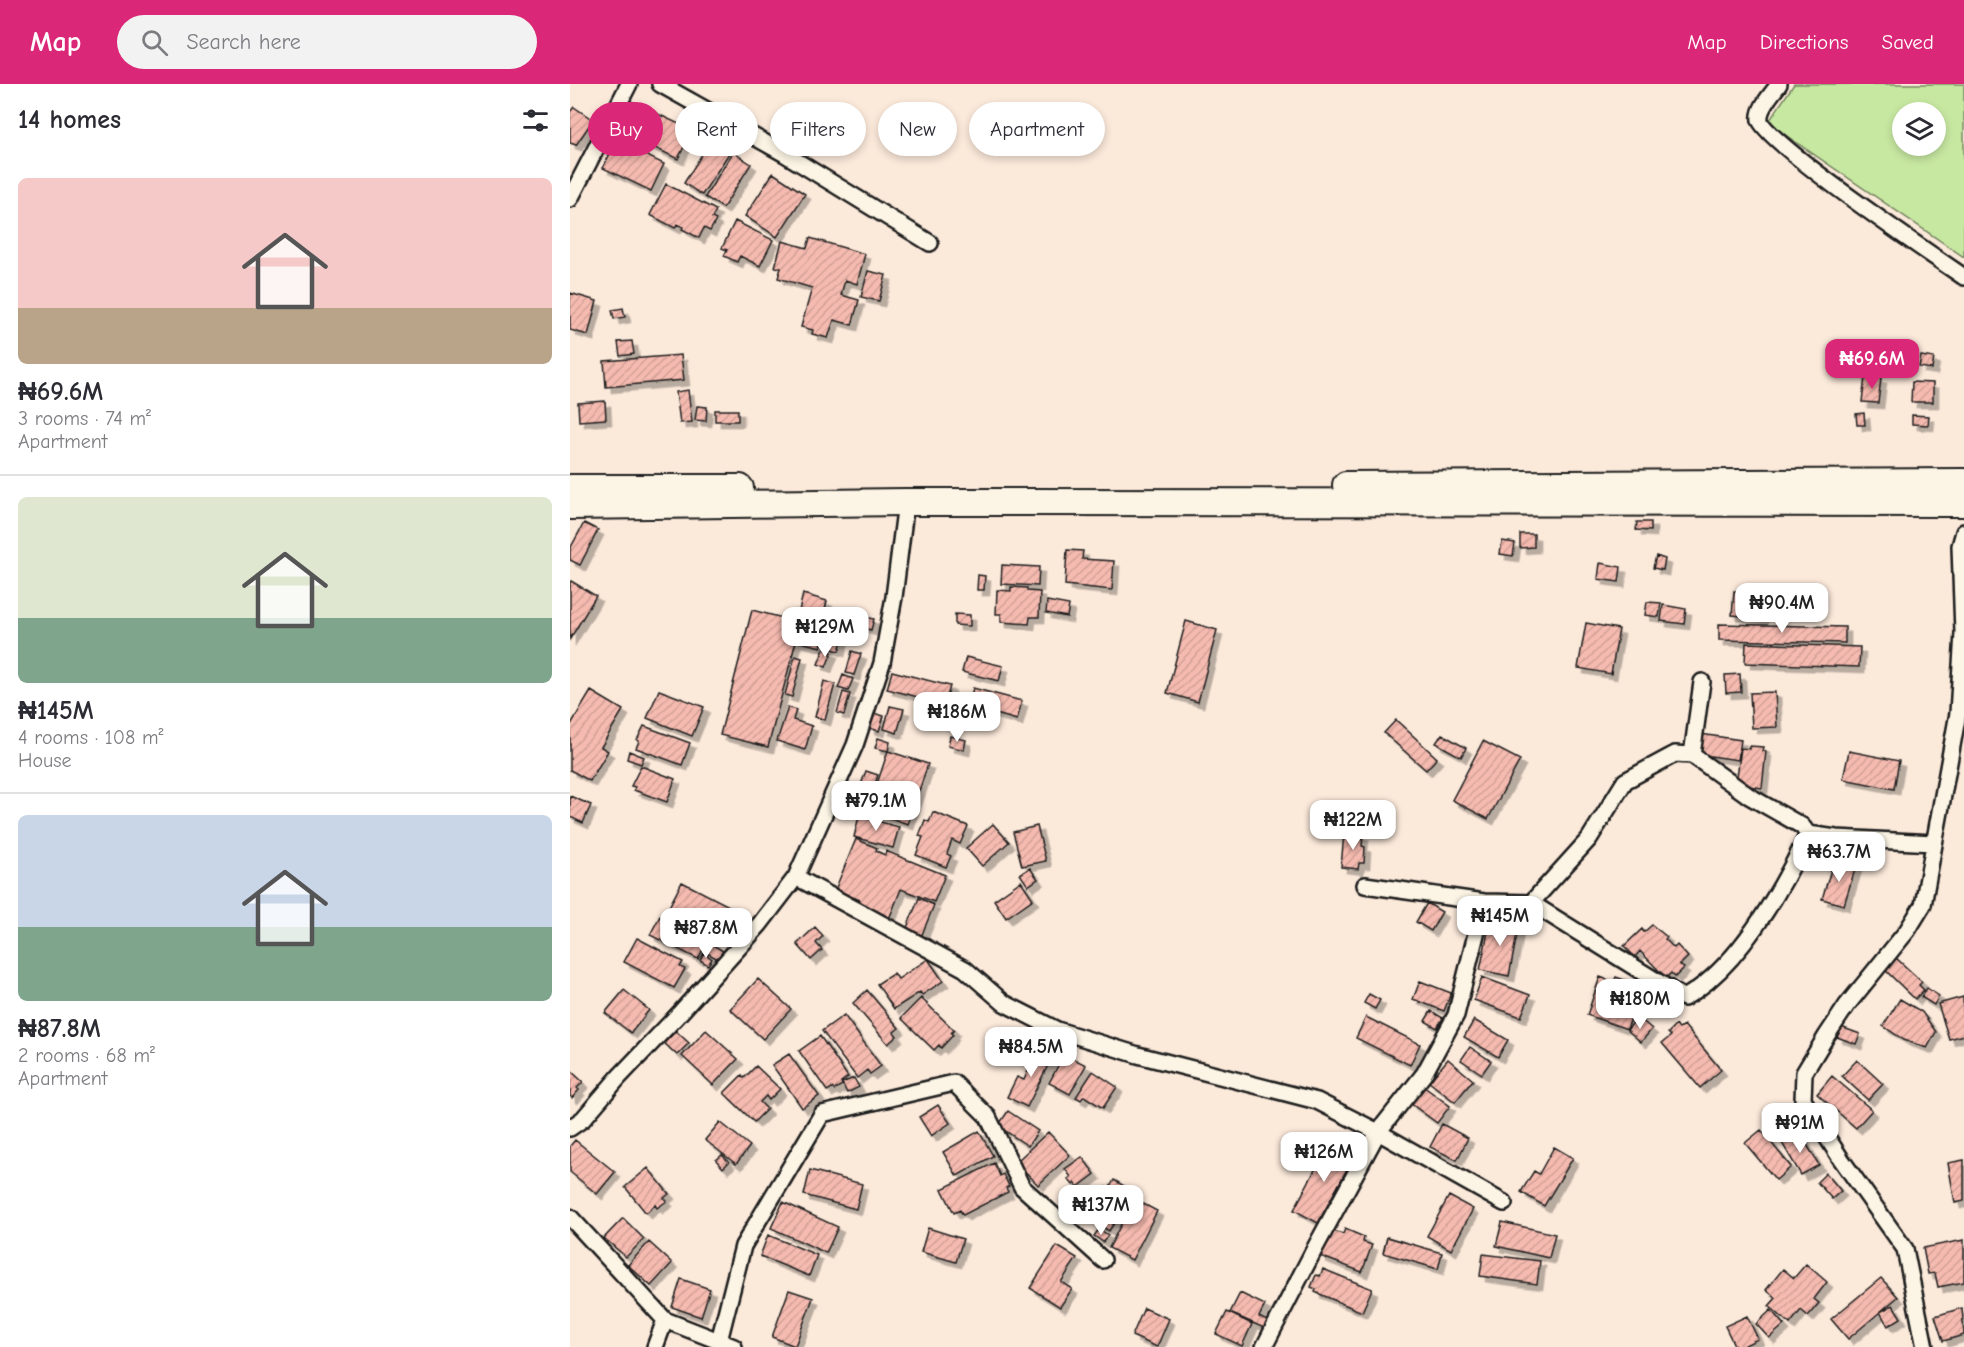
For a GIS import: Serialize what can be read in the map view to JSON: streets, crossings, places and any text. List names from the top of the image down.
{
  "page": {
    "header": "Map",
    "search": "Search here",
    "nav": ["Map", "Directions", "Saved"],
    "heading": "14 homes",
    "chip": [
      "Buy",
      "Rent",
      "Filters",
      "New",
      "Apartment"
    ],
    "list": [
      {
        "name": "₦69.6M",
        "note": "3 rooms · 74 m² · Apartment"
      },
      {
        "name": "₦145M",
        "note": "4 rooms · 108 m² · House"
      },
      {
        "name": "₦87.8M",
        "note": "2 rooms · 68 m² · Apartment"
      }
    ],
    "price": [
      "₦69.6M",
      "₦90.4M",
      "₦129M",
      "₦186M",
      "₦79.1M",
      "₦122M",
      "₦63.7M",
      "₦145M",
      "₦87.8M",
      "₦180M",
      "₦84.5M",
      "₦91M",
      "₦126M",
      "₦137M"
    ]
  }
}
